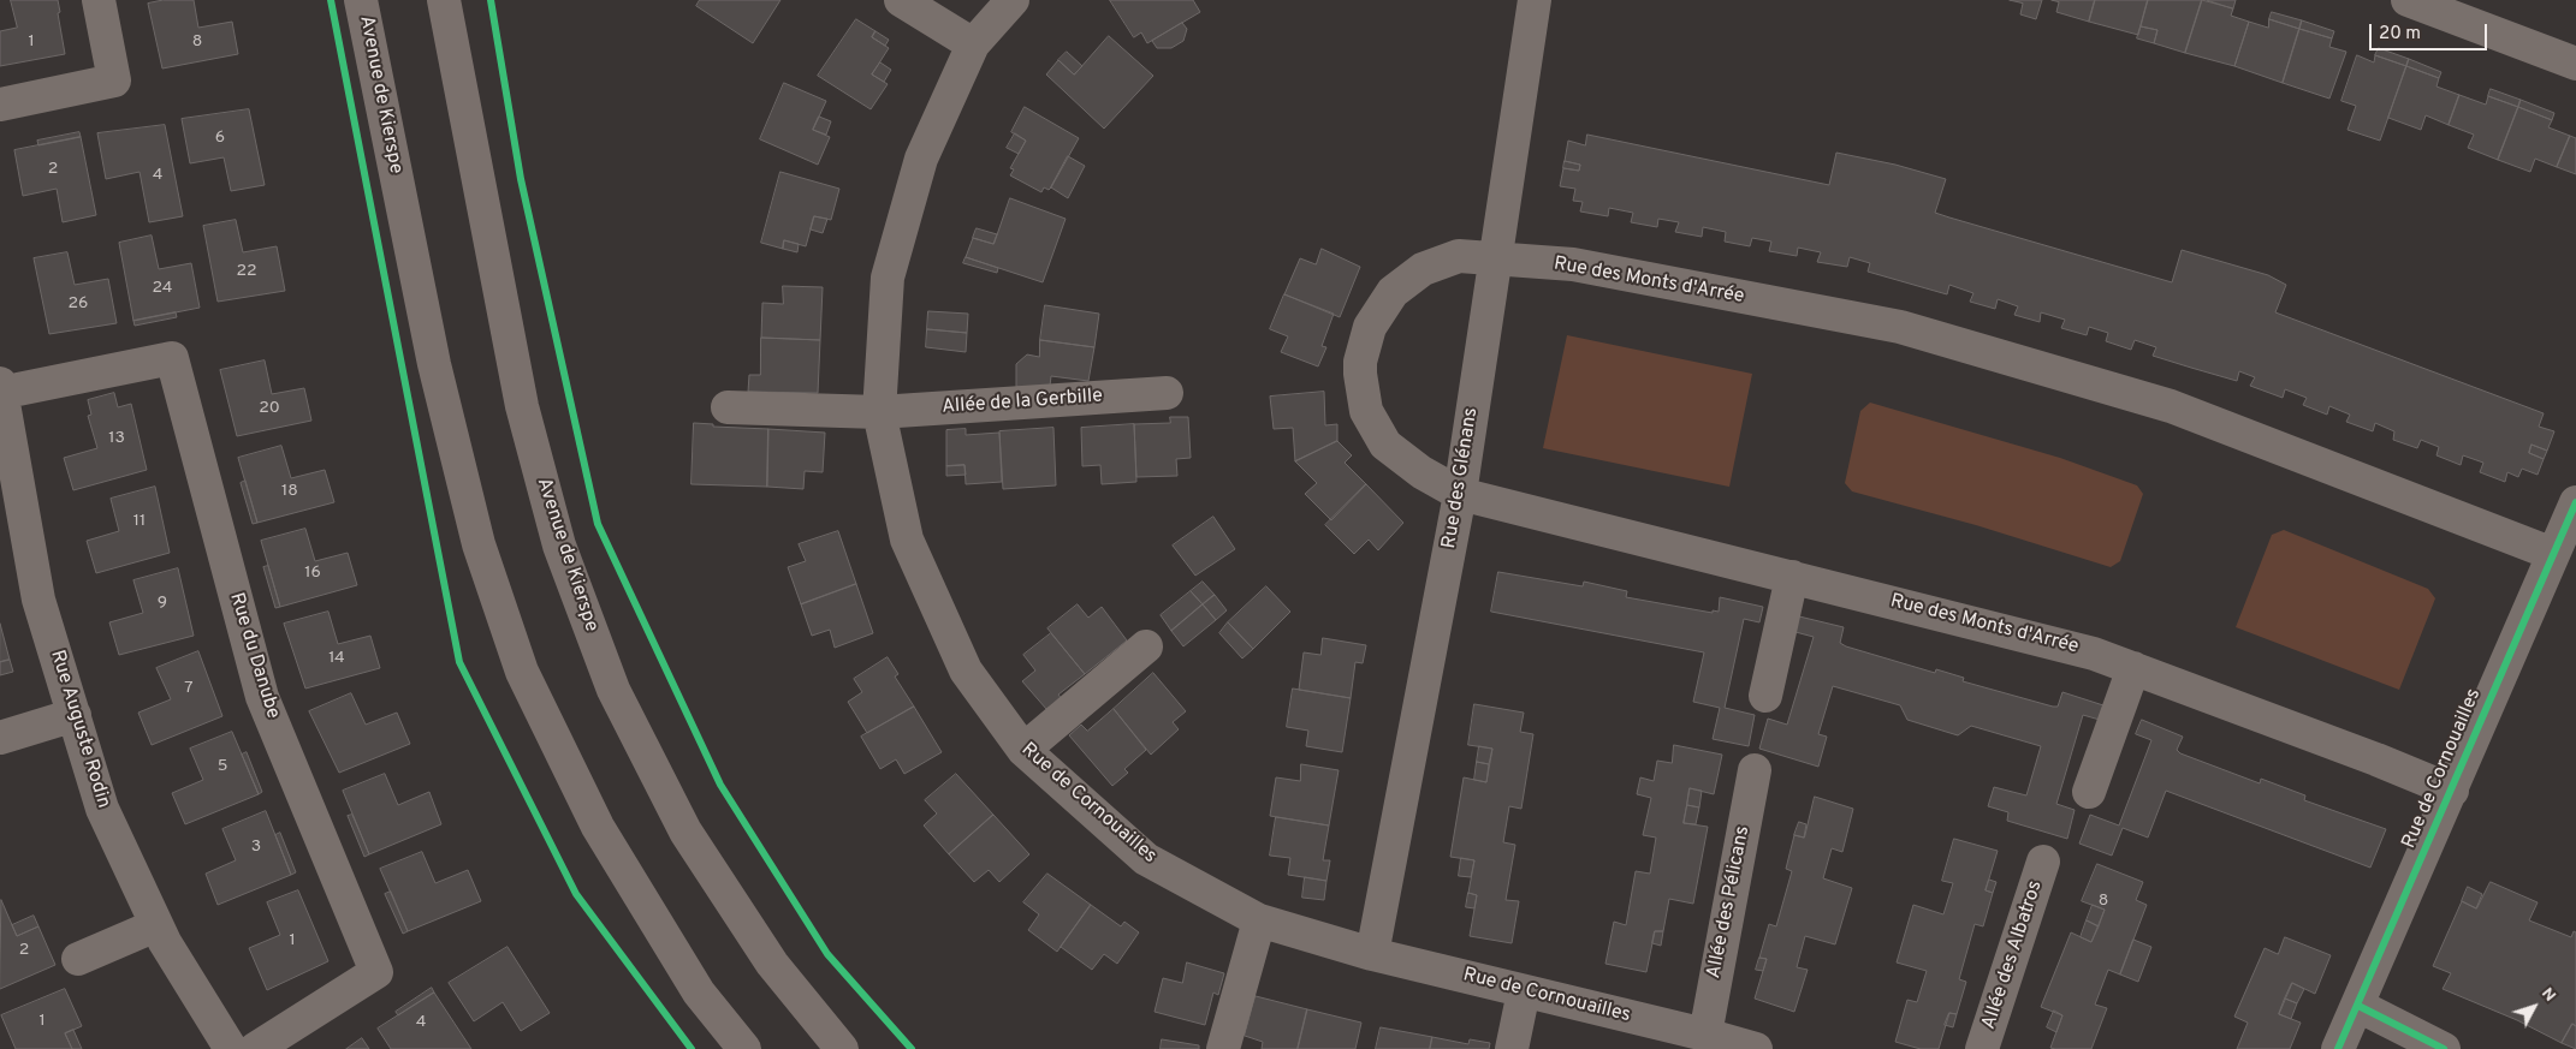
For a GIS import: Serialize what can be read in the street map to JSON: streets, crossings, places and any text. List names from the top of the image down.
{
  "streets": {
    "main road": ["Avenue de Kierspe"],
    "street": [
      "Rue des Monts d'Arrée",
      "Allée de la Gerbille",
      "Rue des Glénans",
      "Rue du Danube",
      "Rue Auguste Rodin",
      "Rue de Cornouailles",
      "Allée des Pélicans",
      "Allée des Albatros"
    ]
  },
  "crossings": [
    ["Rue des Monts d'Arrée", "Rue des Glénans"],
    ["Rue des Monts d'Arrée", "Rue de Cornouailles"],
    ["Allée de la Gerbille", "Rue de Cornouailles"],
    ["Rue des Glénans", "Rue de Cornouailles"],
    ["Rue du Danube", "Rue Auguste Rodin"],
    ["Rue de Cornouailles", "Allée des Pélicans"]
  ],
  "house_numbers": [
    "1",
    "8",
    "6",
    "2",
    "4",
    "22",
    "24",
    "26",
    "20",
    "13",
    "18",
    "11",
    "16",
    "9",
    "14",
    "7",
    "5",
    "3",
    "8",
    "1",
    "2",
    "1",
    "4"
  ],
  "scale_bar": "20 m",
  "north": "top right"
}
